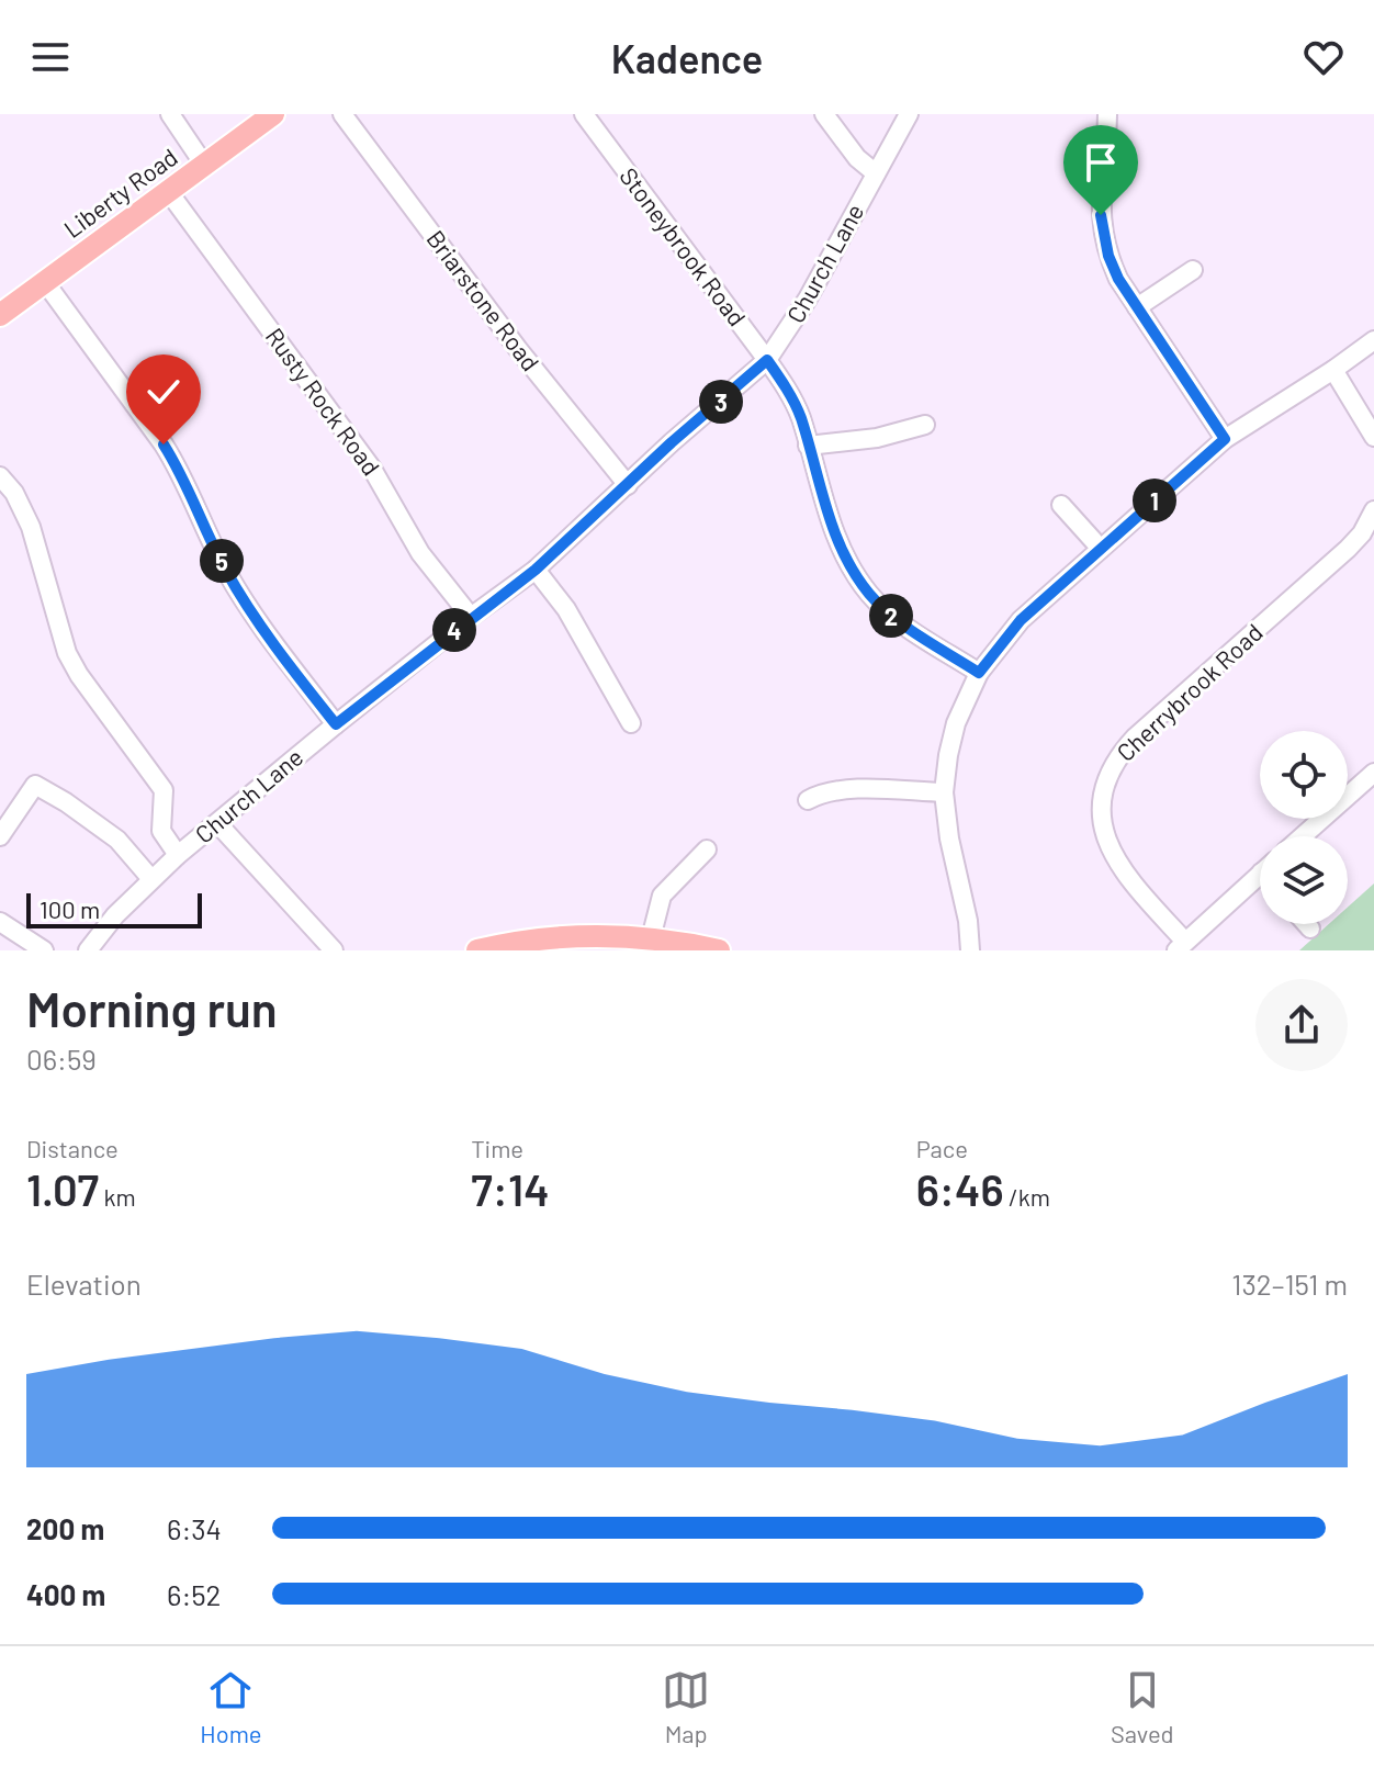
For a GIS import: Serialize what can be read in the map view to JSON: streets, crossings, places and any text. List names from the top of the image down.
{
  "streets": {
    "main road": ["Liberty Road"],
    "street": [
      "Stoneybrook Road",
      "Church Lane",
      "Briarstone Road",
      "Rusty Rock Road",
      "Cherrybrook Road"
    ]
  },
  "crossings": [
    ["Liberty Road", "Rusty Rock Road"],
    ["Stoneybrook Road", "Church Lane"],
    ["Church Lane", "Briarstone Road"],
    ["Church Lane", "Rusty Rock Road"]
  ],
  "scale_bar": "100 m",
  "page": {
    "header": "Kadence",
    "pins": [
      "3",
      "1",
      "5",
      "2",
      "4"
    ],
    "scale": "100 m",
    "heading": ["Morning run", "06:59"],
    "stats": [
      ["Distance", "1.07 km"],
      ["Time", "7:14"],
      ["Pace", "6:46 /km"]
    ],
    "chart": ["Elevation", "132–151 m"],
    "list": [
      {
        "name": "200 m",
        "note": "6:34"
      },
      {
        "name": "400 m",
        "note": "6:52"
      }
    ],
    "tabs": ["Home", "Map", "Saved"]
  }
}
